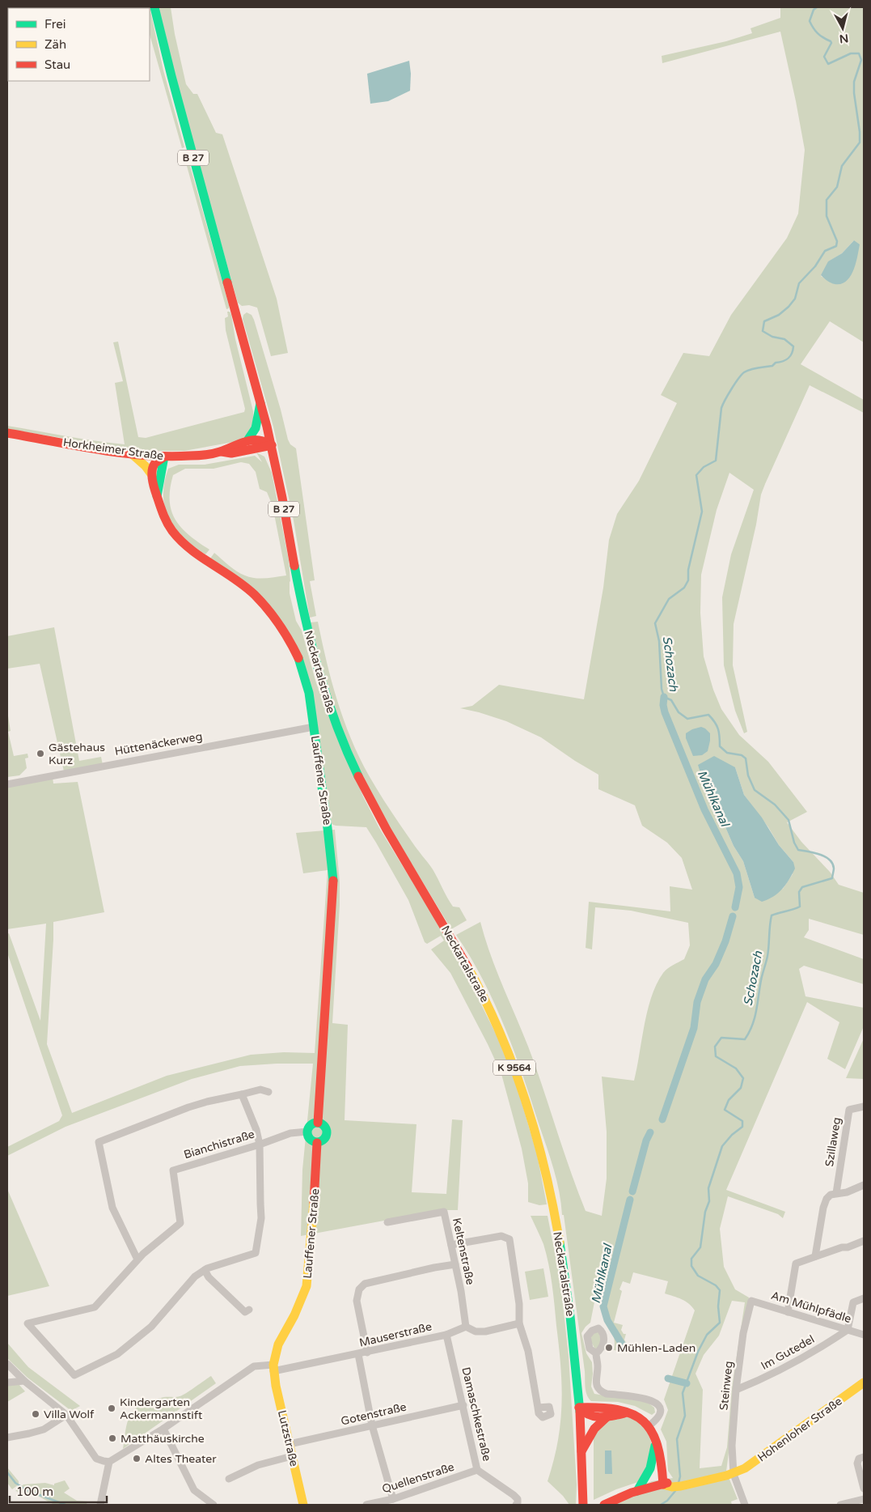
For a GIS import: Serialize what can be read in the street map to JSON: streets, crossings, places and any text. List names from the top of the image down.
{
  "streets": {
    "main road": [
      "B 27",
      "Horkheimer Straße",
      "Neckartalstraße",
      "Lauffener Straße",
      "K 9564",
      "Hohenloher Straße",
      "Lutzstraße"
    ],
    "street": [
      "Hüttenäckerweg",
      "Szillaweg",
      "Bianchistraße",
      "Keltenstraße",
      "Am Mühlpfädle",
      "Mauserstraße",
      "Im Gutedel",
      "Steinweg",
      "Gotenstraße",
      "Damaschkestraße",
      "Quellenstraße"
    ]
  },
  "crossings": [
    ["B 27", "Horkheimer Straße"],
    ["B 27", "Neckartalstraße"],
    ["Horkheimer Straße", "Neckartalstraße"],
    ["Hüttenäckerweg", "Lauffener Straße"],
    ["Lauffener Straße", "Bianchistraße"],
    ["Lauffener Straße", "Mauserstraße"],
    ["Lauffener Straße", "Lutzstraße"],
    ["Keltenstraße", "Mauserstraße"],
    ["Am Mühlpfädle", "Im Gutedel"],
    ["Am Mühlpfädle", "Steinweg"],
    ["Mauserstraße", "Damaschkestraße"],
    ["Mauserstraße", "Lutzstraße"],
    ["Im Gutedel", "Steinweg"],
    ["Steinweg", "Hohenloher Straße"],
    ["Gotenstraße", "Damaschkestraße"],
    ["Gotenstraße", "Lutzstraße"],
    ["Damaschkestraße", "Quellenstraße"]
  ],
  "water": ["Schozach", "Mühlkanal"],
  "places": [
    "Gästehaus Kurz",
    "Mühlen-Laden",
    "Kindergarten Ackermannstift",
    "Villa Wolf",
    "Matthäuskirche",
    "Altes Theater"
  ],
  "legend": ["Frei", "Zäh", "Stau"],
  "scale_bar": "100 m",
  "north": "bottom"
}
